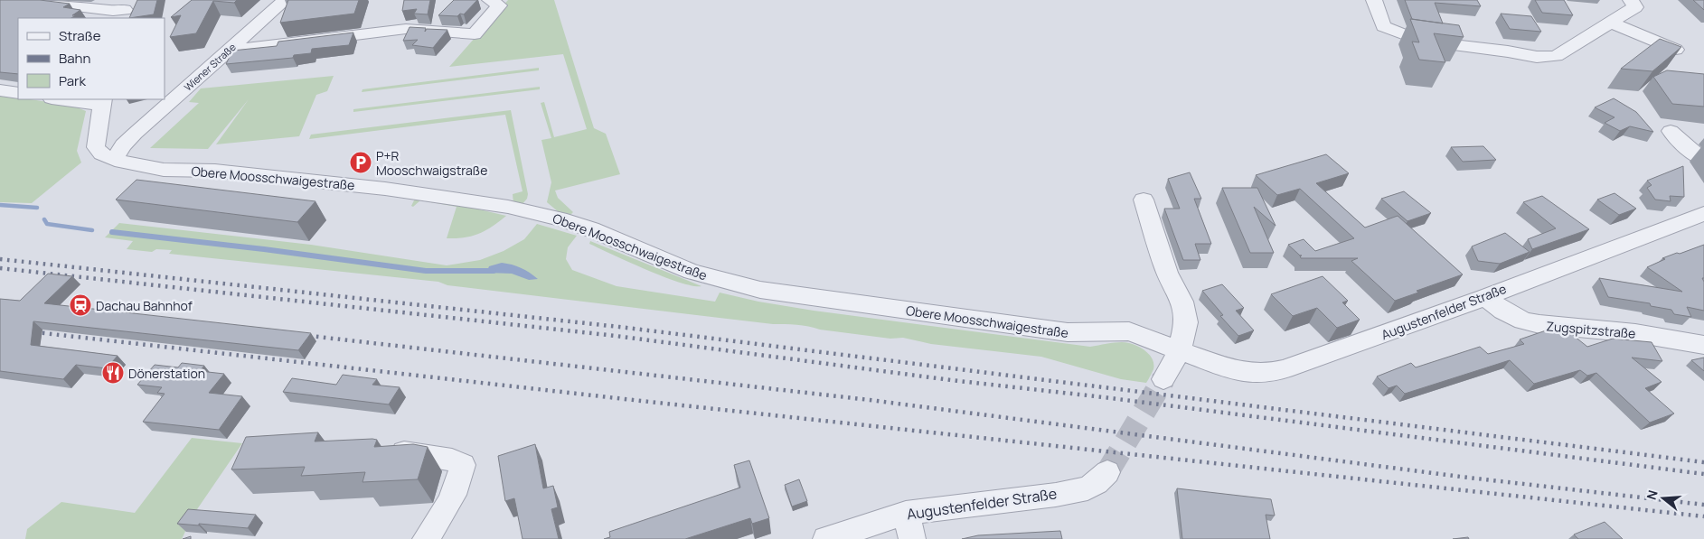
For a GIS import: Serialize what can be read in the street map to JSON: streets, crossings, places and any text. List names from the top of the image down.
{
  "streets": {
    "street": [
      "Wiener Straße",
      "Obere Moosschwaigestraße",
      "Augustenfelder Straße",
      "Zugspitzstraße"
    ]
  },
  "crossings": [
    ["Wiener Straße", "Obere Moosschwaigestraße"],
    ["Obere Moosschwaigestraße", "Augustenfelder Straße"],
    ["Augustenfelder Straße", "Zugspitzstraße"]
  ],
  "places": {
    "parking": ["P+R Mooschwaigstraße"],
    "station": ["Dachau Bahnhof"],
    "restaurant": ["Dönerstation"]
  },
  "legend": ["Straße", "Bahn", "Park"],
  "north": "left"
}
